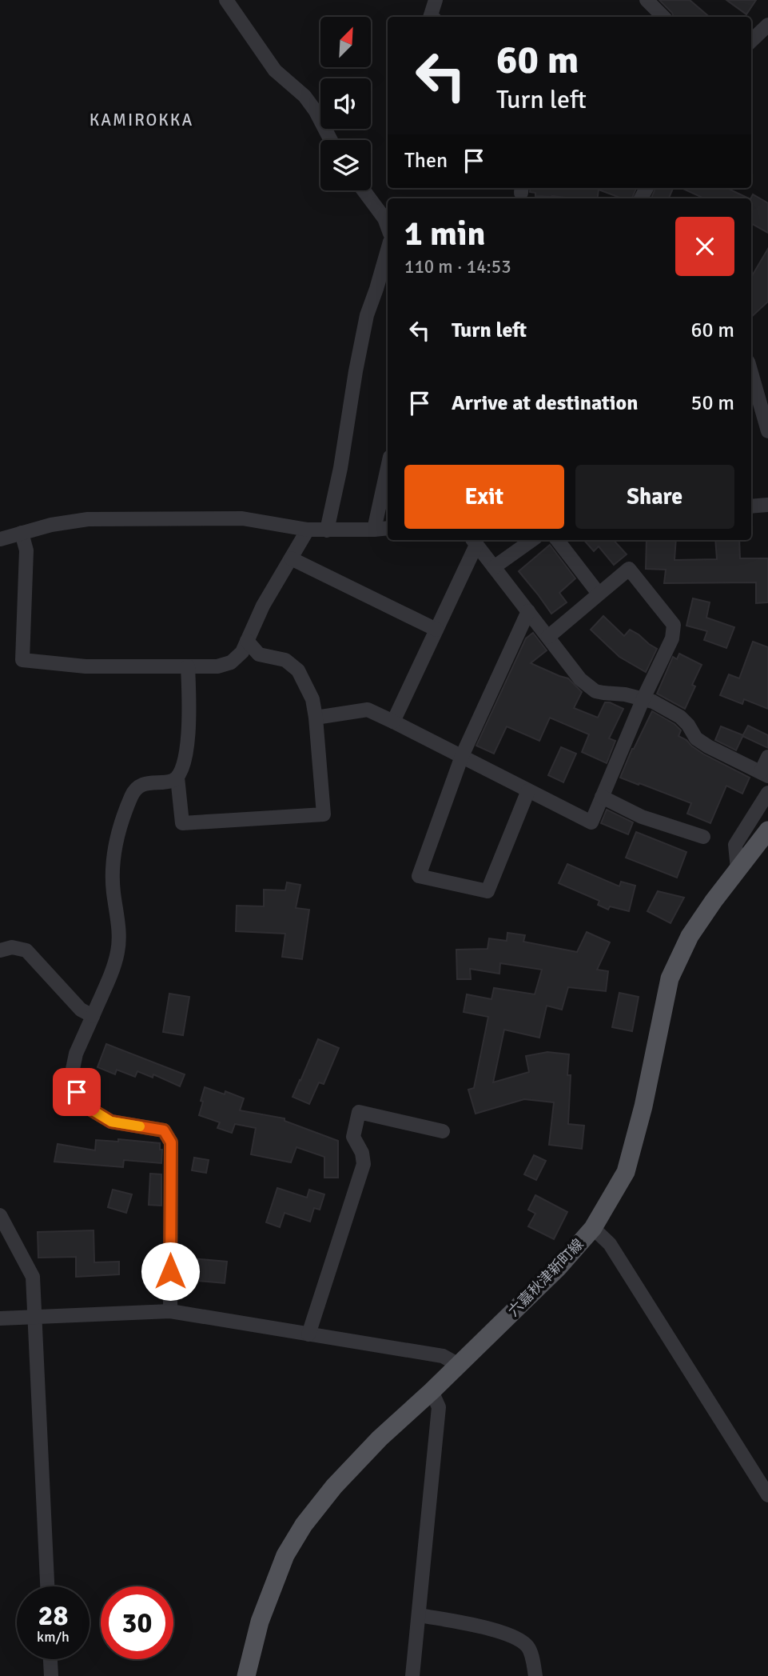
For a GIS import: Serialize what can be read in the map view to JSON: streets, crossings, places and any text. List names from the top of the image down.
{
  "streets": {
    "main road": ["六嘉秋津新町線"]
  },
  "districts": ["KAMIROKKA"],
  "north": "top right",
  "page": {
    "turn": ["60 m", "Turn left"],
    "then": "Then",
    "heading": ["1 min", "110 m · 14:53"],
    "list": [
      {
        "name": "Turn left",
        "value": "60 m"
      },
      {
        "name": "Arrive at destination",
        "value": "50 m"
      }
    ],
    "buttons": ["Exit", "Share"],
    "speed": "28 km/h",
    "limit": "30"
  }
}
